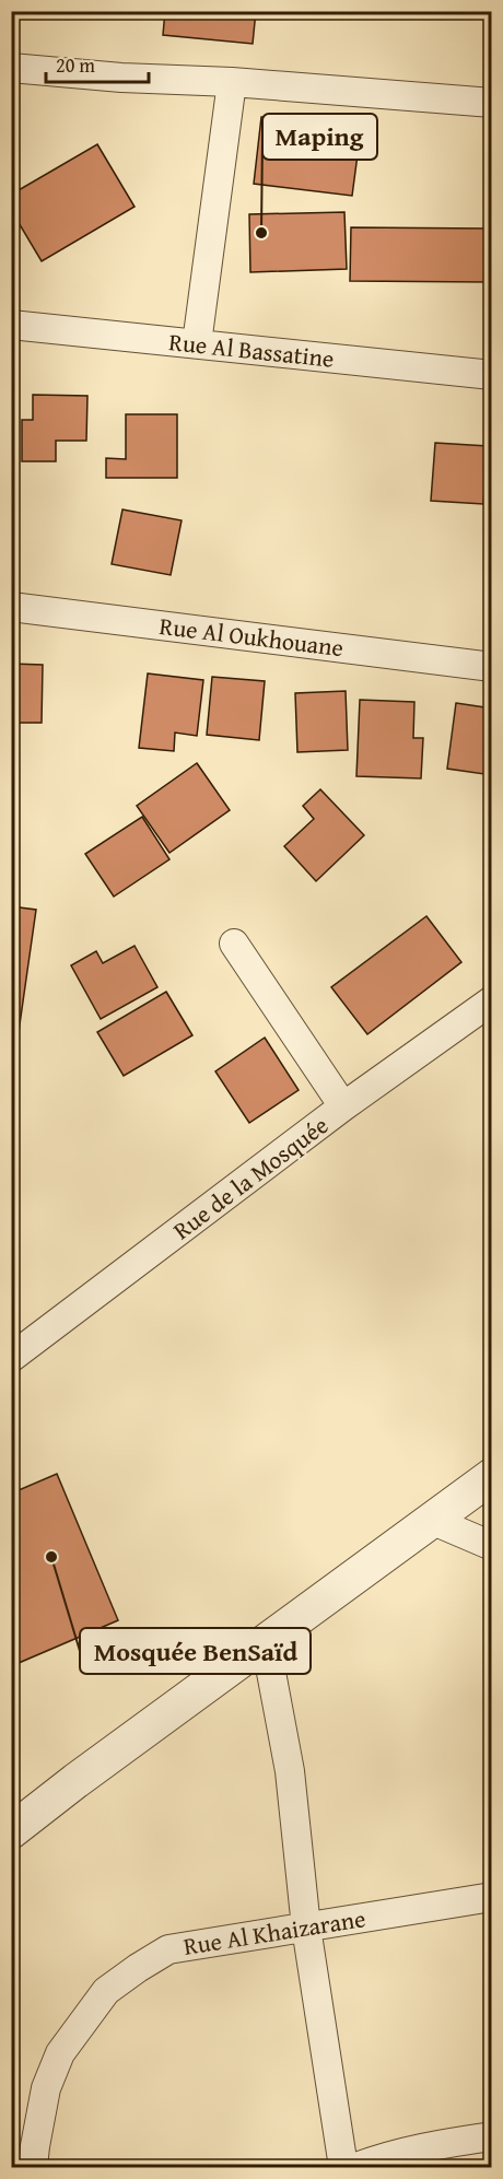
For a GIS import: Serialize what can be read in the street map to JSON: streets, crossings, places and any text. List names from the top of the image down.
{
  "streets": {
    "street": [
      "Rue Al Bassatine",
      "Rue Al Oukhouane",
      "Rue de la Mosquée",
      "Rue Al Khaizarane"
    ]
  },
  "places": ["Maping", "Mosquée BenSaïd"],
  "scale_bar": "20 m"
}
